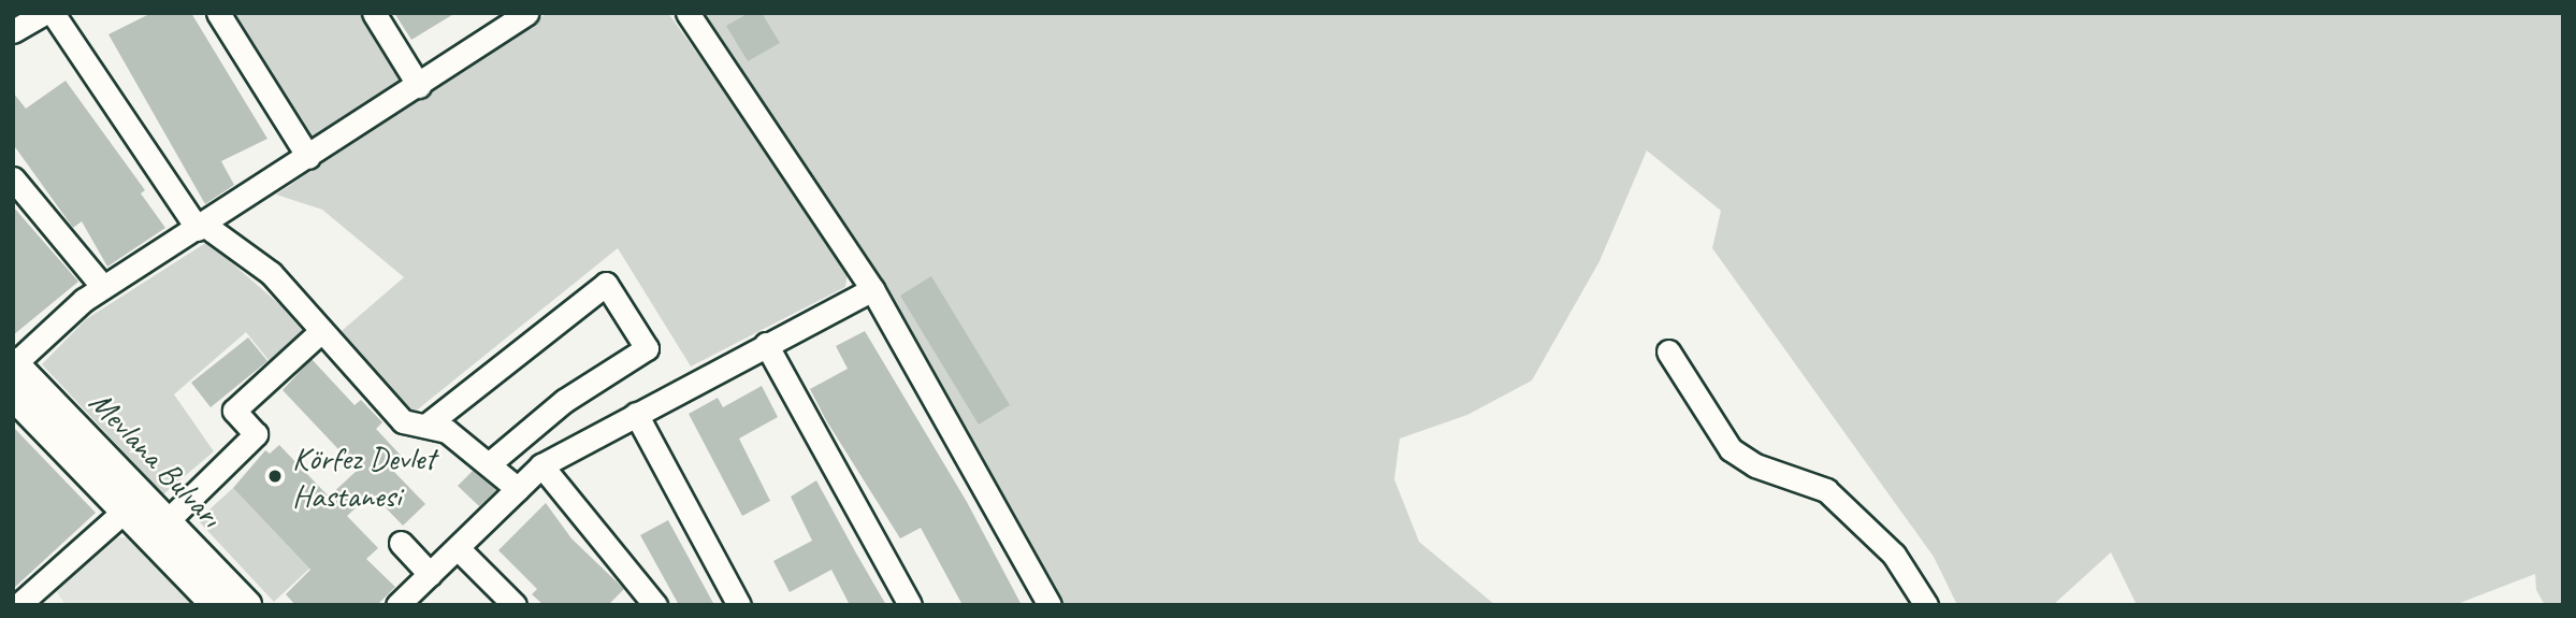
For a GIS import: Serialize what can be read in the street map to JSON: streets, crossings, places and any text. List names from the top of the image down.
{
  "streets": {
    "main road": ["Mevlana Bulvarı"]
  },
  "places": ["Körfez Devlet Hastanesi"]
}
